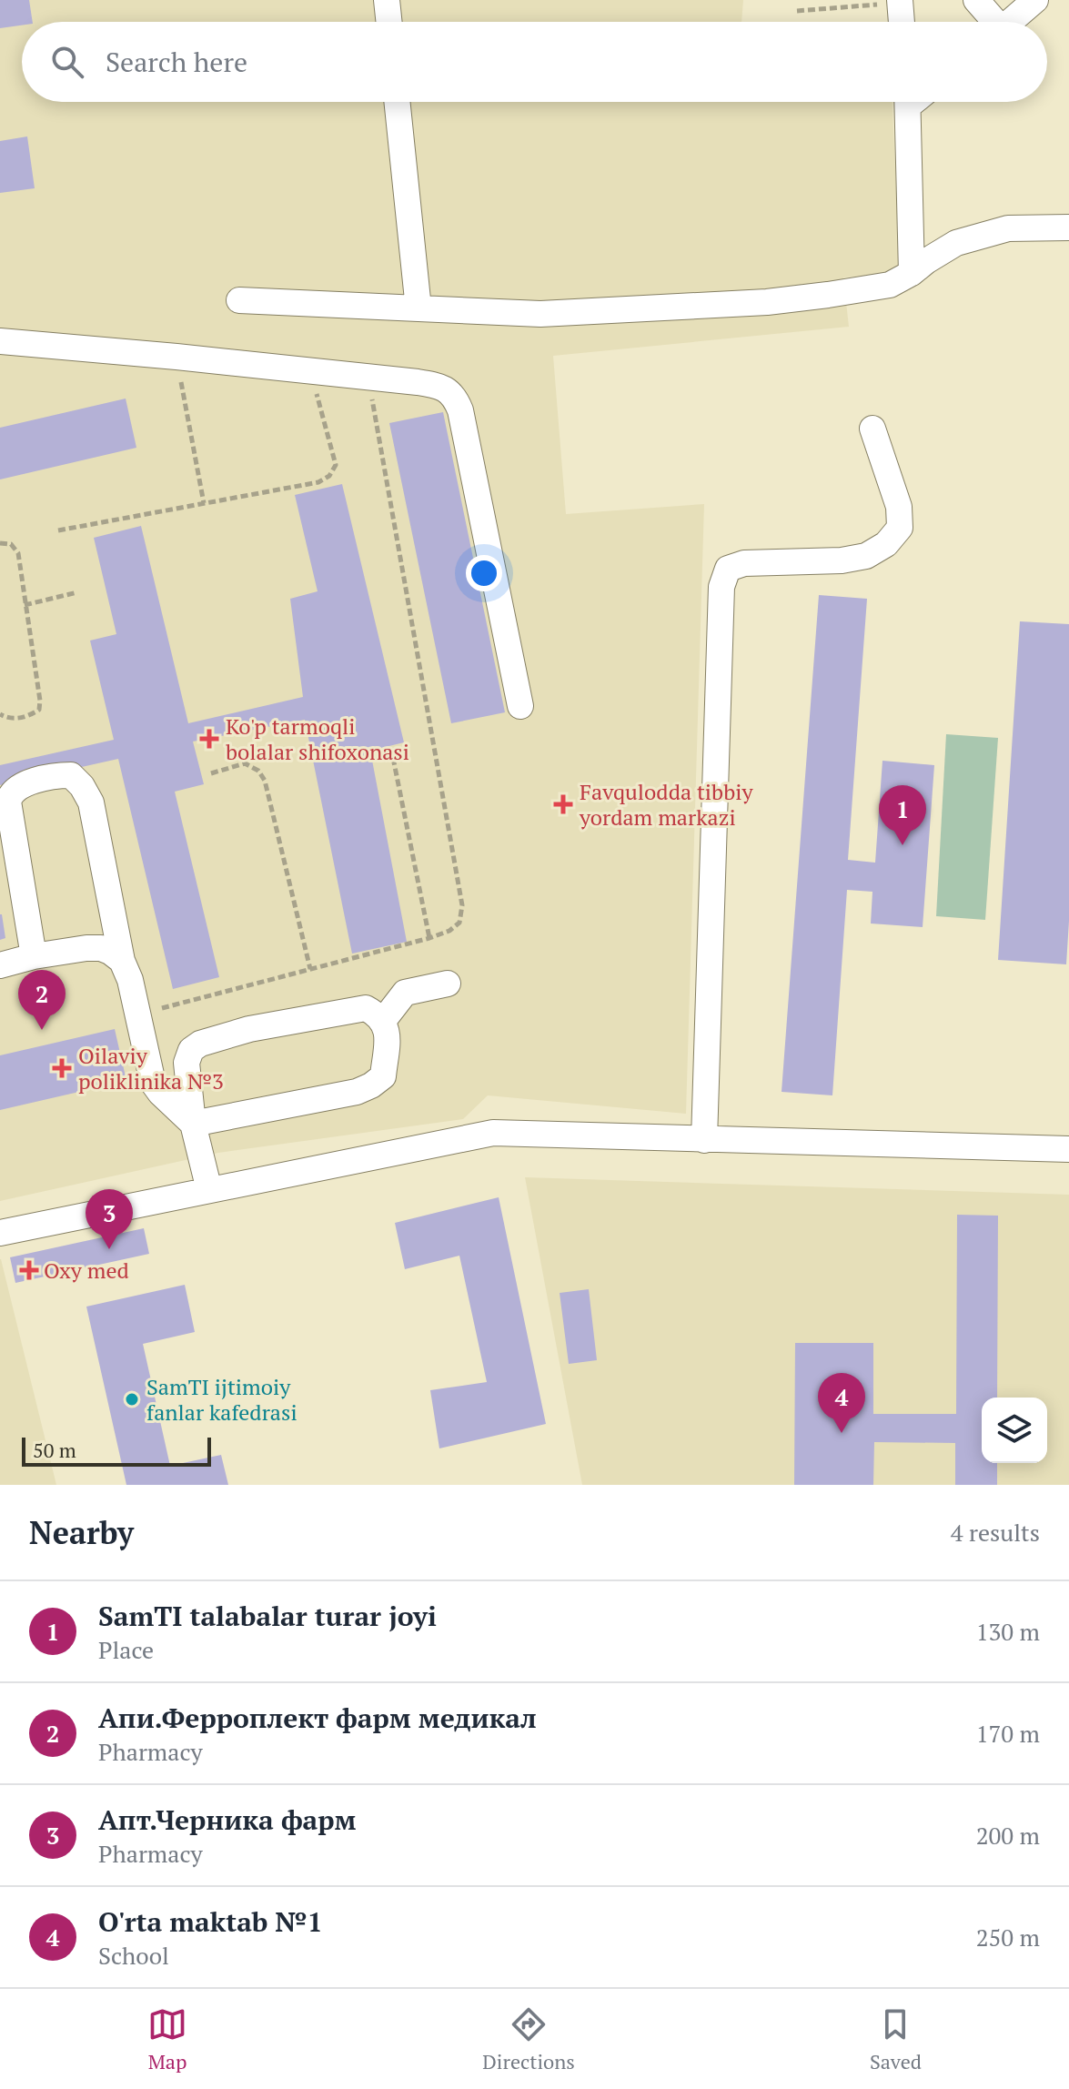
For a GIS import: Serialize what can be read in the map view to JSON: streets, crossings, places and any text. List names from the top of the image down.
{
  "places": {
    "health": [
      "Ko'p tarmoqli bolalar shifoxonasi",
      "Favqulodda tibbiy yordam markazi",
      "Oilaviy poliklinika №3",
      "Oxy med"
    ],
    "other": ["SamTI ijtimoiy fanlar kafedrasi"]
  },
  "scale_bar": "50 m",
  "page": {
    "search": "Search here",
    "pins": [
      "1",
      "2",
      "3",
      "4"
    ],
    "scale": "50 m",
    "heading": ["Nearby", "4 results"],
    "list": [
      {
        "mark": "1",
        "name": "SamTI talabalar turar joyi",
        "note": "Place",
        "value": "130 m"
      },
      {
        "mark": "2",
        "name": "Апи.Ферроплект фарм медикал",
        "note": "Pharmacy",
        "value": "170 m"
      },
      {
        "mark": "3",
        "name": "Апт.Черника фарм",
        "note": "Pharmacy",
        "value": "200 m"
      },
      {
        "mark": "4",
        "name": "O'rta maktab №1",
        "note": "School",
        "value": "250 m"
      }
    ],
    "nav": ["Map", "Directions", "Saved"]
  }
}
